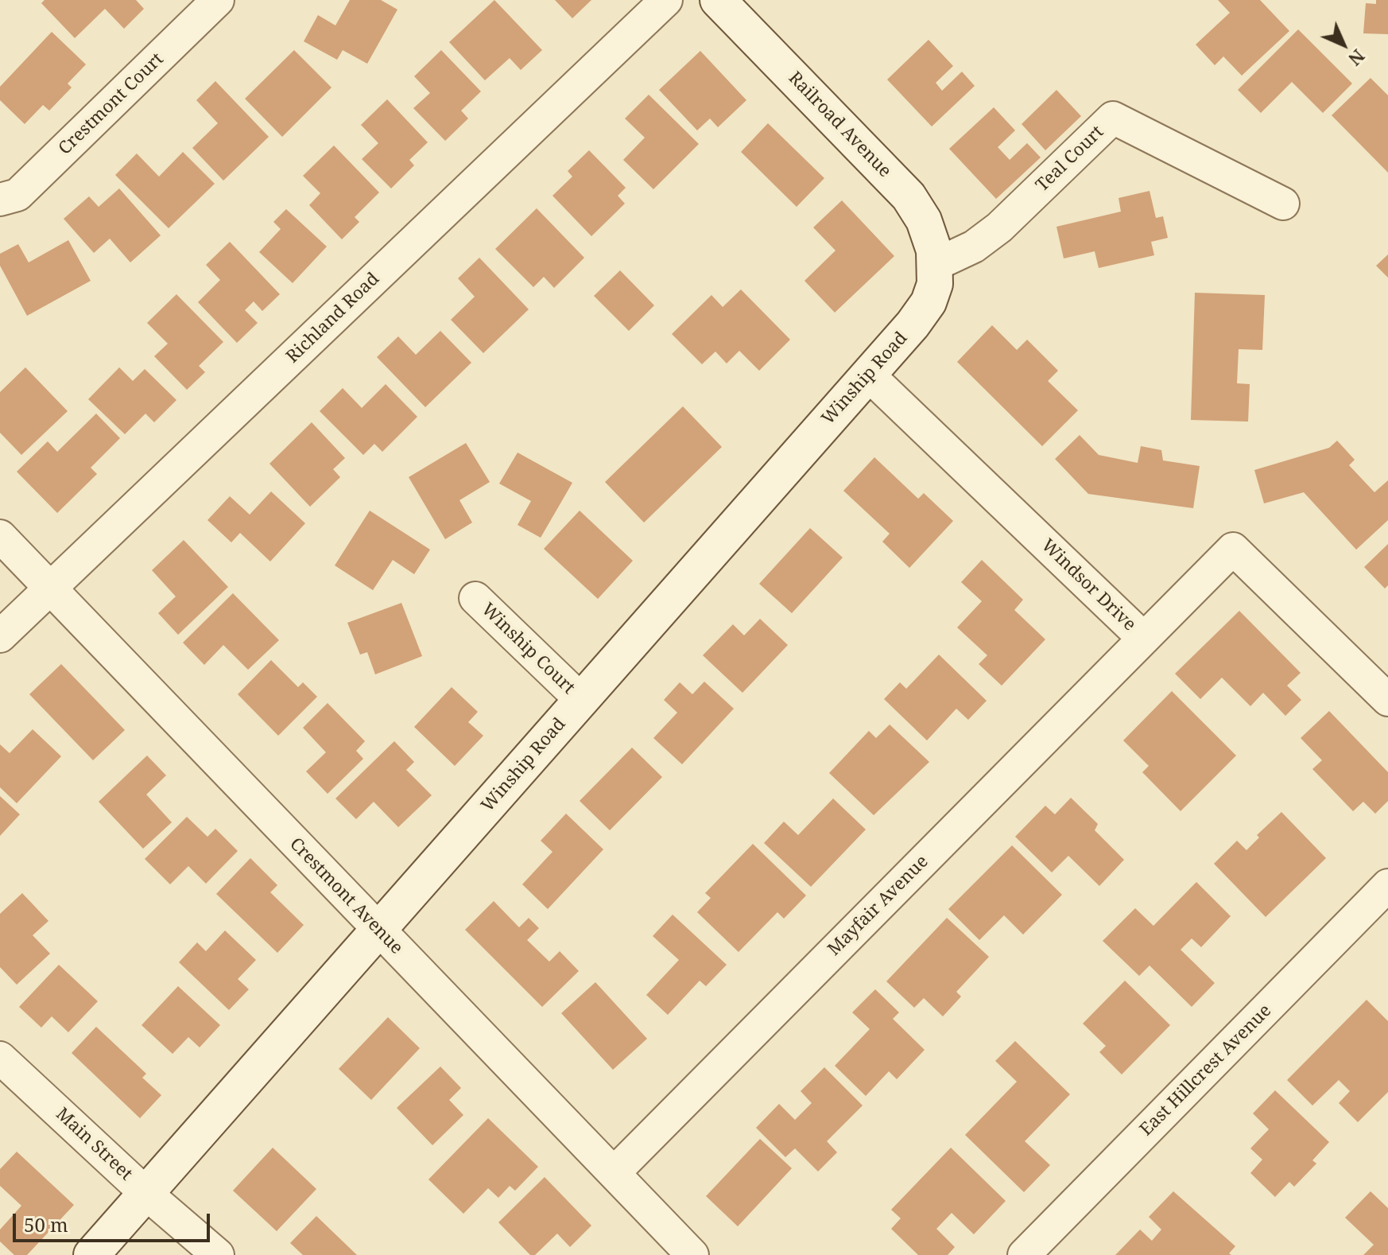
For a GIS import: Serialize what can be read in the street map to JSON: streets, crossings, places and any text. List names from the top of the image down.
{
  "streets": {
    "street": [
      "Crestmont Court",
      "Railroad Avenue",
      "Teal Court",
      "Richland Road",
      "Winship Road",
      "Windsor Drive",
      "Winship Court",
      "Crestmont Avenue",
      "Mayfair Avenue",
      "East Hillcrest Avenue",
      "Main Street"
    ]
  },
  "crossings": [
    ["Railroad Avenue", "Teal Court"],
    ["Railroad Avenue", "Winship Road"],
    ["Teal Court", "Winship Road"],
    ["Richland Road", "Crestmont Avenue"],
    ["Winship Road", "Windsor Drive"],
    ["Winship Road", "Winship Court"],
    ["Winship Road", "Crestmont Avenue"],
    ["Winship Road", "Main Street"],
    ["Windsor Drive", "Mayfair Avenue"],
    ["Crestmont Avenue", "Mayfair Avenue"]
  ],
  "scale_bar": "50 m",
  "north": "bottom right"
}
